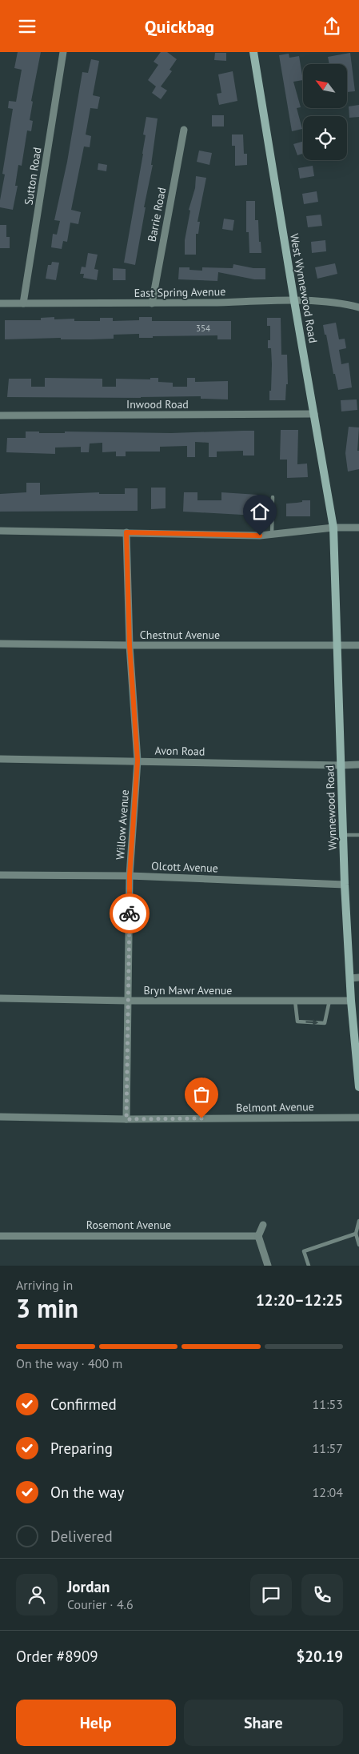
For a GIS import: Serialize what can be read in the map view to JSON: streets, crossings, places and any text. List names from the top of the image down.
{
  "streets": {
    "main road": ["West Wynnewood Road", "Wynnewood Road"],
    "street": [
      "Sutton Road",
      "Barrie Road",
      "East Spring Avenue",
      "Inwood Road",
      "Chestnut Avenue",
      "Avon Road",
      "Willow Avenue",
      "Olcott Avenue",
      "Bryn Mawr Avenue",
      "Belmont Avenue",
      "Rosemont Avenue"
    ]
  },
  "crossings": [
    ["Sutton Road", "East Spring Avenue"],
    ["Barrie Road", "East Spring Avenue"],
    ["West Wynnewood Road", "East Spring Avenue"],
    ["West Wynnewood Road", "Inwood Road"],
    ["West Wynnewood Road", "Wynnewood Road"],
    ["Chestnut Avenue", "Wynnewood Road"],
    ["Chestnut Avenue", "Willow Avenue"],
    ["Avon Road", "Wynnewood Road"],
    ["Avon Road", "Willow Avenue"],
    ["Wynnewood Road", "Olcott Avenue"],
    ["Wynnewood Road", "Bryn Mawr Avenue"],
    ["Willow Avenue", "Olcott Avenue"],
    ["Willow Avenue", "Bryn Mawr Avenue"],
    ["Willow Avenue", "Belmont Avenue"]
  ],
  "house_numbers": ["354"],
  "north": "top left",
  "page": {
    "header": "Quickbag",
    "heading": ["3 min", "Arriving in", "12:20–12:25"],
    "panel": [
      "Jordan",
      "Courier · 4.6",
      "Order #8909",
      "$20.19"
    ],
    "bar": "On the way · 400 m",
    "list": [
      ["Confirmed", "11:53"],
      ["Preparing", "11:57"],
      ["On the way", "12:04"],
      "Delivered"
    ],
    "buttons": ["Help", "Share"]
  }
}
